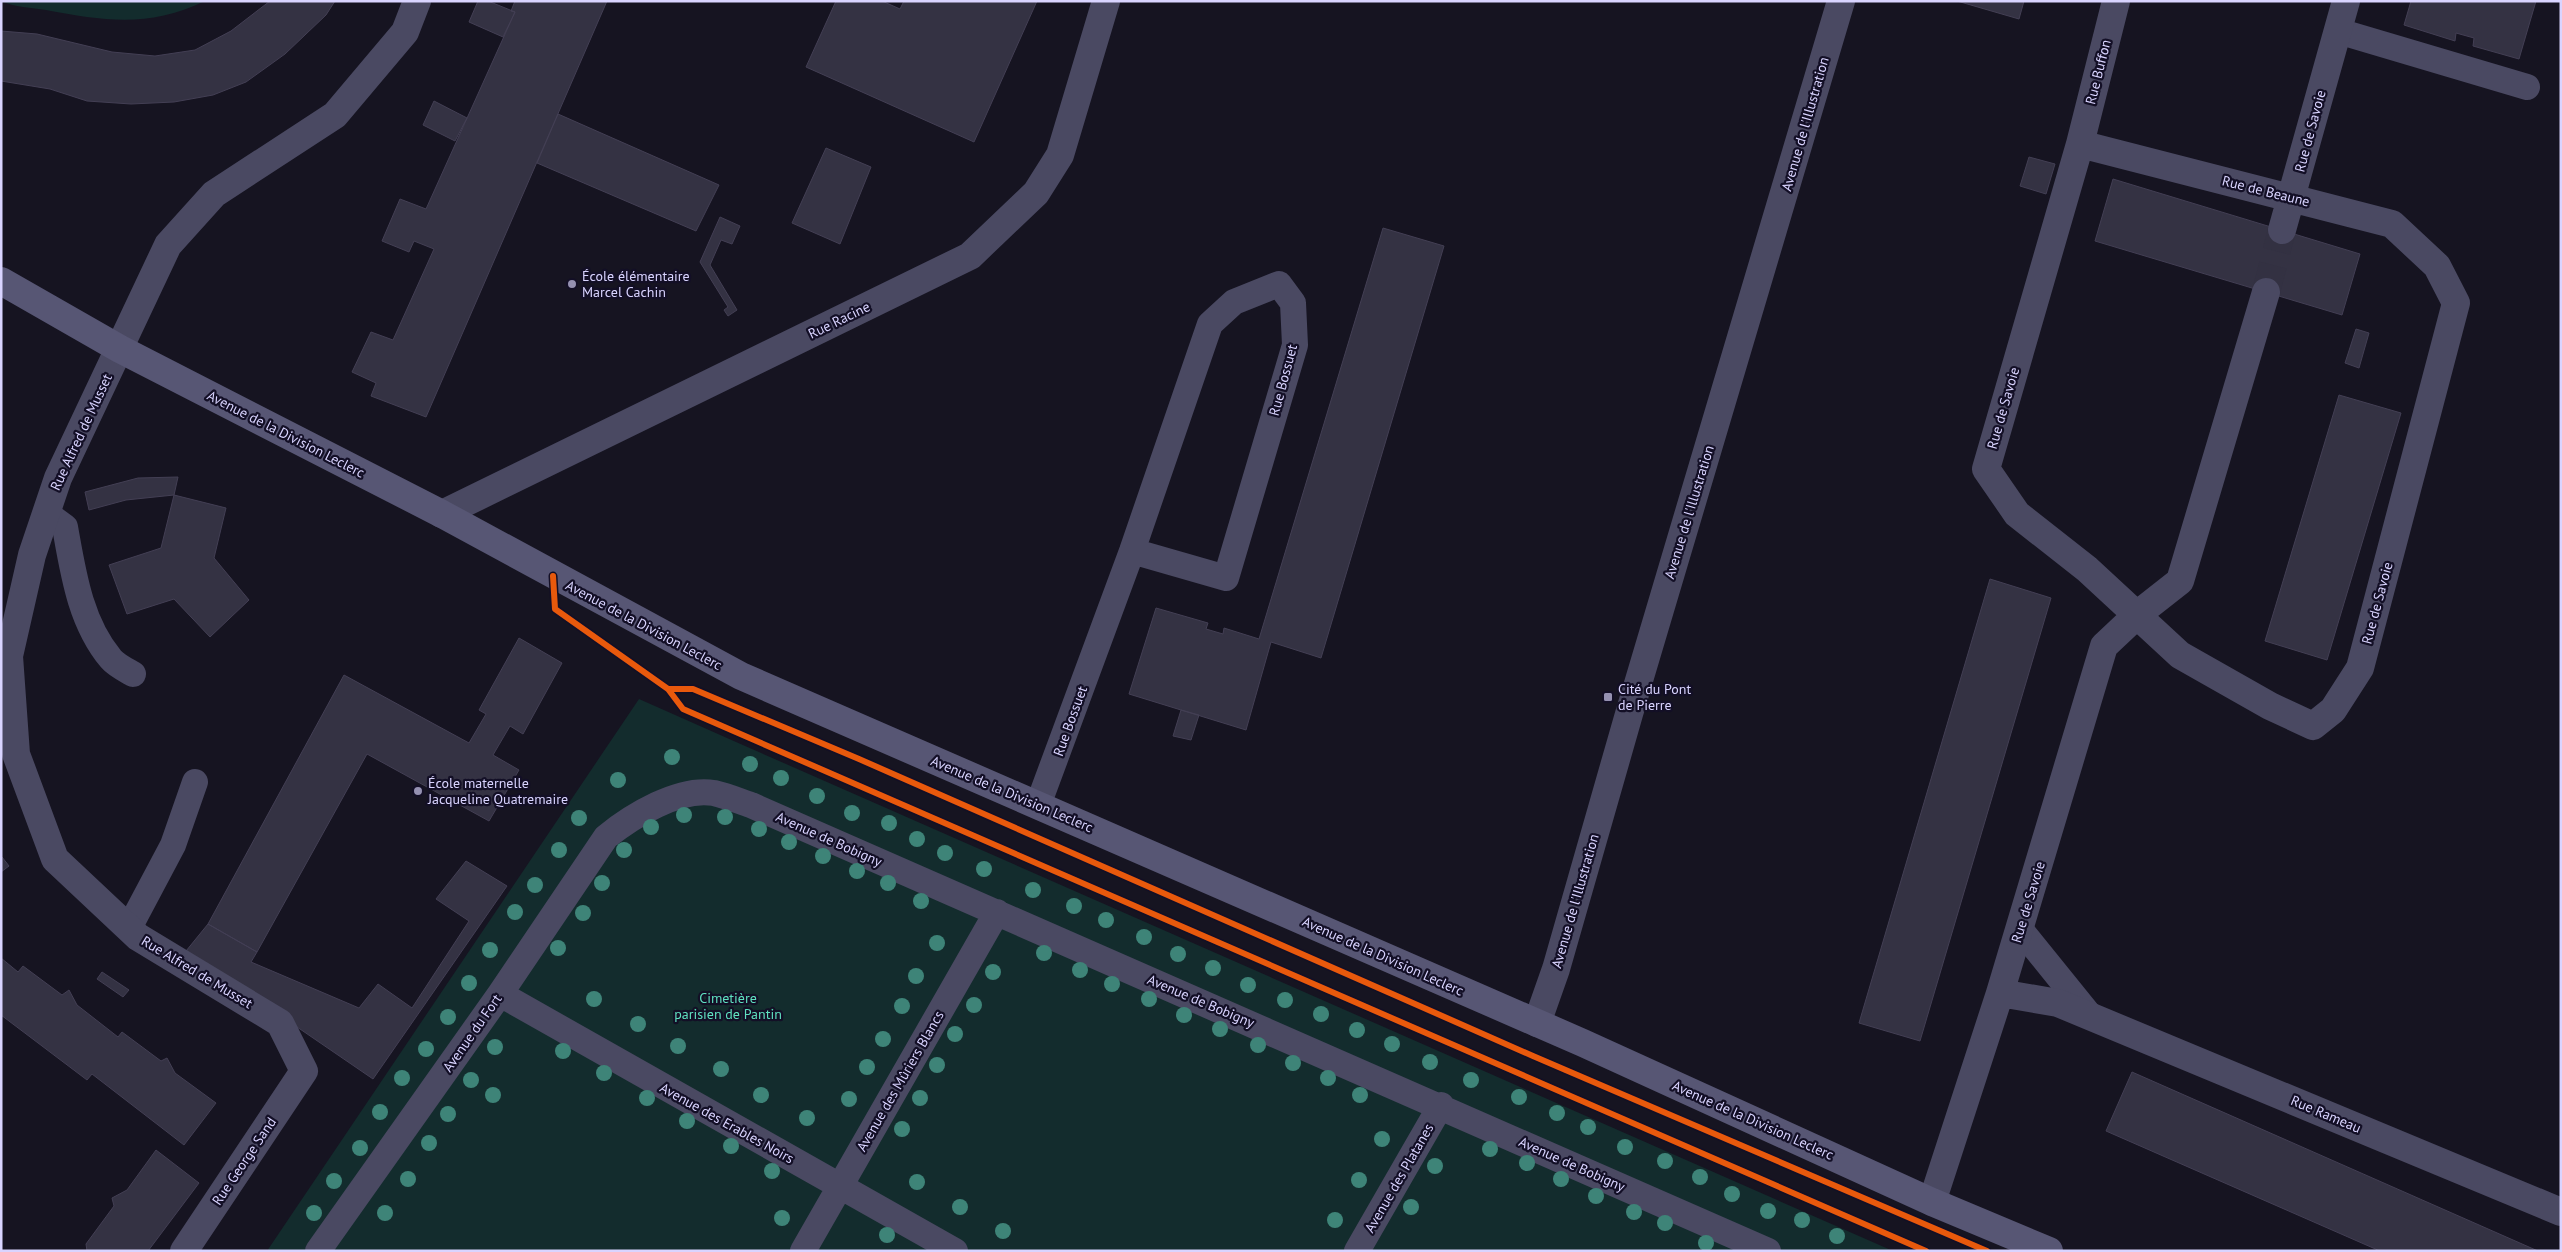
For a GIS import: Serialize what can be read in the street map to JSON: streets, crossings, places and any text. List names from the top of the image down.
{
  "streets": {
    "main road": ["Avenue de la Division Leclerc"],
    "street": [
      "Rue Buffon",
      "Avenue de l'Illustration",
      "Rue de Savoie",
      "Rue de Beaune",
      "Rue Racine",
      "Rue Alfred de Musset",
      "Rue Rameau",
      "Rue George Sand"
    ],
    "lane": [
      "Rue Bossuet",
      "Avenue de Bobigny",
      "Avenue du Fort",
      "Avenue des Mûriers Blancs",
      "Avenue des Erables Noirs",
      "Avenue des Platanes"
    ]
  },
  "crossings": [
    ["Rue Buffon", "Rue de Savoie"],
    ["Rue Buffon", "Rue de Beaune"],
    ["Avenue de l'Illustration", "Avenue de la Division Leclerc"],
    ["Rue de Savoie", "Rue de Beaune"],
    ["Rue de Savoie", "Avenue de la Division Leclerc"],
    ["Rue de Savoie", "Rue Rameau"],
    ["Rue Racine", "Avenue de la Division Leclerc"],
    ["Rue Bossuet", "Avenue de la Division Leclerc"],
    ["Rue Alfred de Musset", "Avenue de la Division Leclerc"],
    ["Rue Alfred de Musset", "Rue George Sand"],
    ["Avenue de Bobigny", "Avenue du Fort"],
    ["Avenue de Bobigny", "Avenue des Mûriers Blancs"],
    ["Avenue de Bobigny", "Avenue des Platanes"],
    ["Avenue du Fort", "Avenue des Erables Noirs"],
    ["Avenue des Mûriers Blancs", "Avenue des Erables Noirs"]
  ],
  "parks": ["Cimetière parisien de Pantin"],
  "places": {
    "other": ["École élémentaire Marcel Cachin", "École maternelle Jacqueline Quatremaire"],
    "transit": ["Cité du Pont de Pierre"]
  }
}
